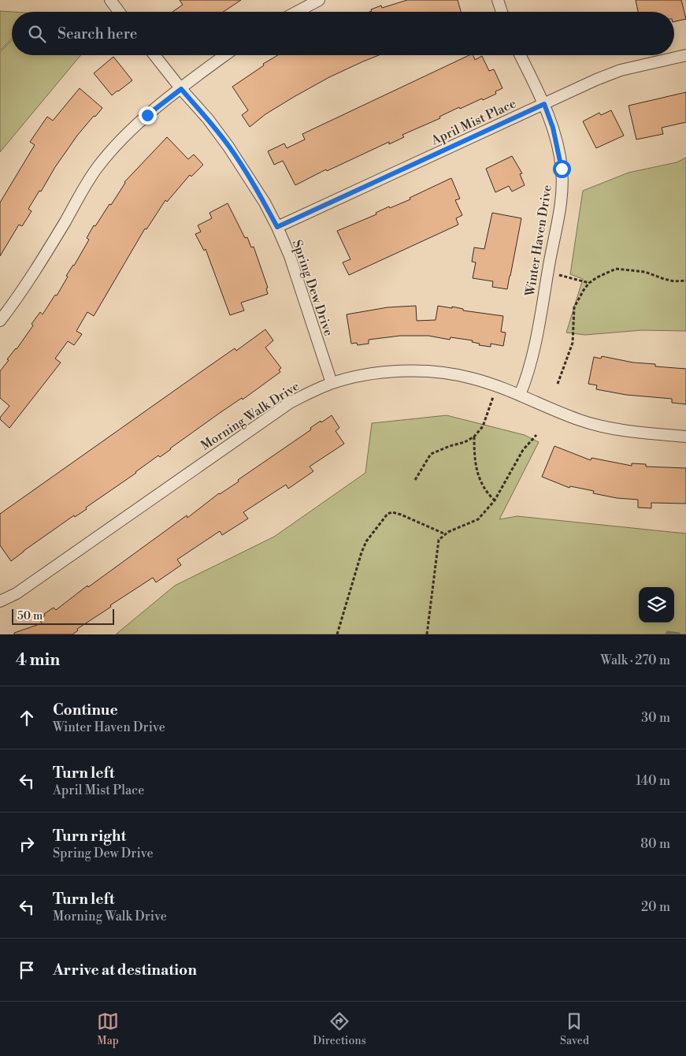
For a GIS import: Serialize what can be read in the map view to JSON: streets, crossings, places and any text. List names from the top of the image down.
{
  "streets": {
    "street": [
      "April Mist Place",
      "Winter Haven Drive",
      "Spring Dew Drive",
      "Morning Walk Drive"
    ]
  },
  "crossings": [
    ["April Mist Place", "Winter Haven Drive"],
    ["April Mist Place", "Spring Dew Drive"],
    ["Winter Haven Drive", "Morning Walk Drive"],
    ["Spring Dew Drive", "Morning Walk Drive"]
  ],
  "scale_bar": "50 m",
  "page": {
    "search": "Search here",
    "scale": "50 m",
    "heading": ["4 min", "Walk · 270 m"],
    "list": [
      ["Continue", "Winter Haven Drive", "30 m"],
      ["Turn left", "April Mist Place", "140 m"],
      ["Turn right", "Spring Dew Drive", "80 m"],
      ["Turn left", "Morning Walk Drive", "20 m"],
      "Arrive at destination"
    ],
    "nav": ["Map", "Directions", "Saved"]
  }
}
